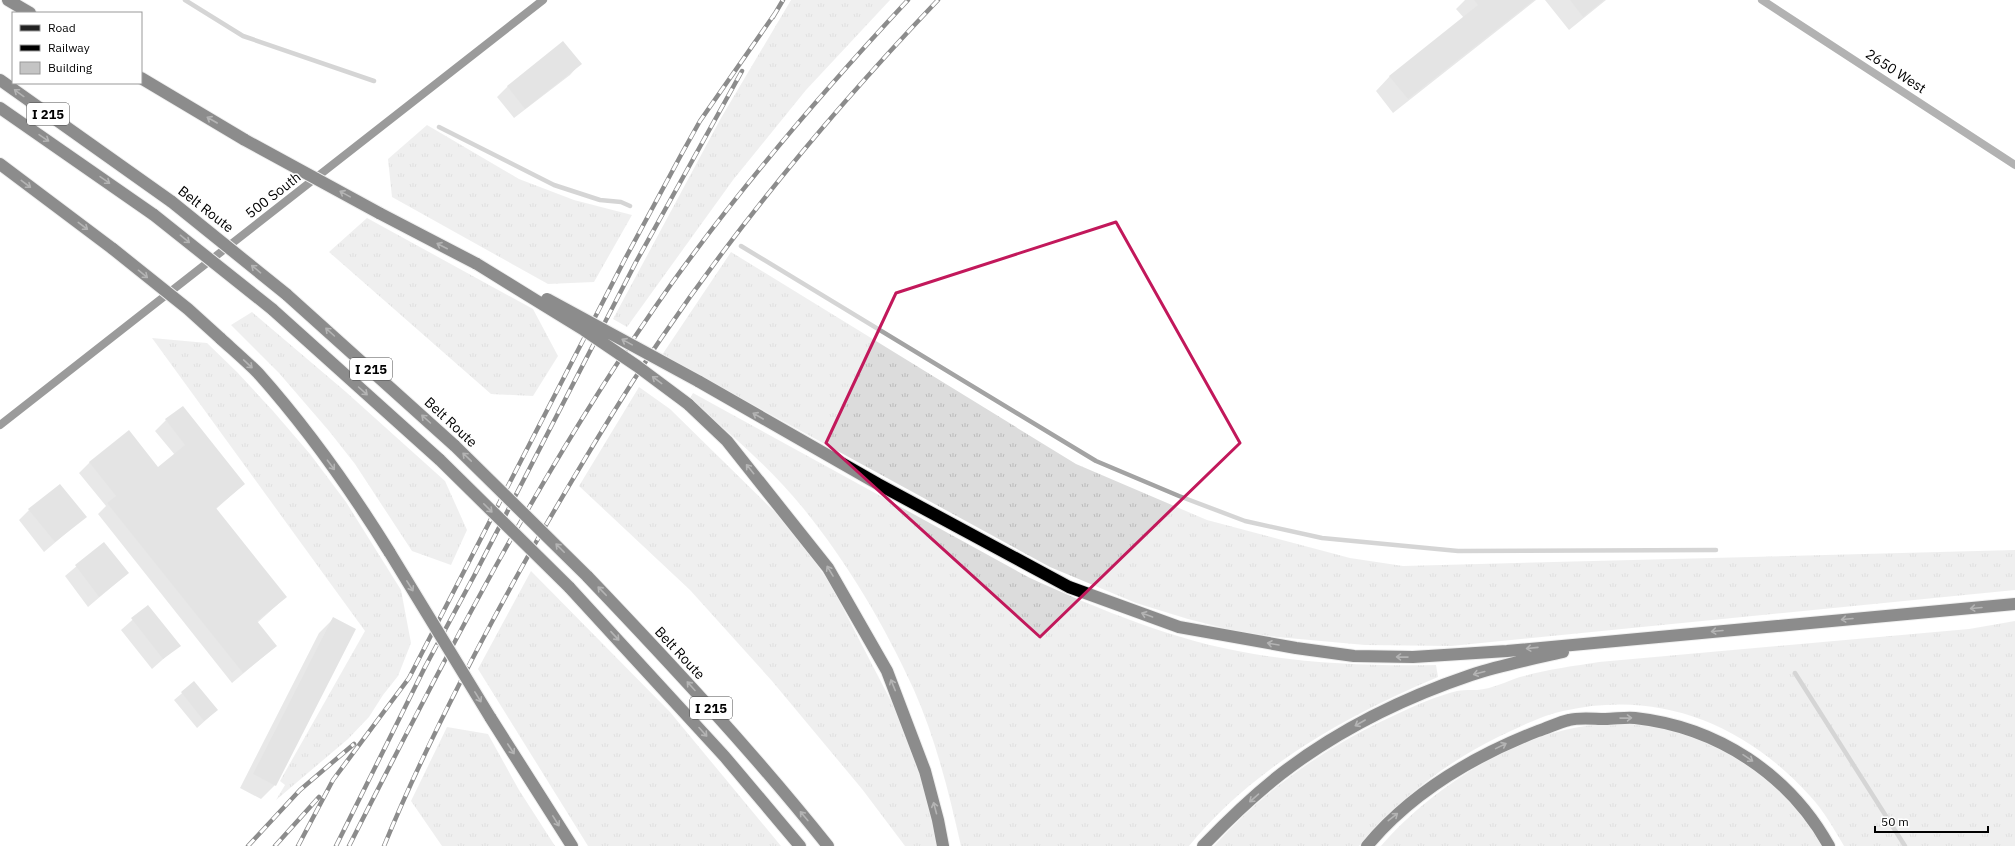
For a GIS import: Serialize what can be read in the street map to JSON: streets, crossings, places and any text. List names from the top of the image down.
{
  "streets": {
    "highway": ["I 215", "Belt Route"],
    "street": ["2650 West", "500 South"]
  },
  "legend": ["Road", "Railway", "Building"],
  "scale_bar": "50 m"
}
